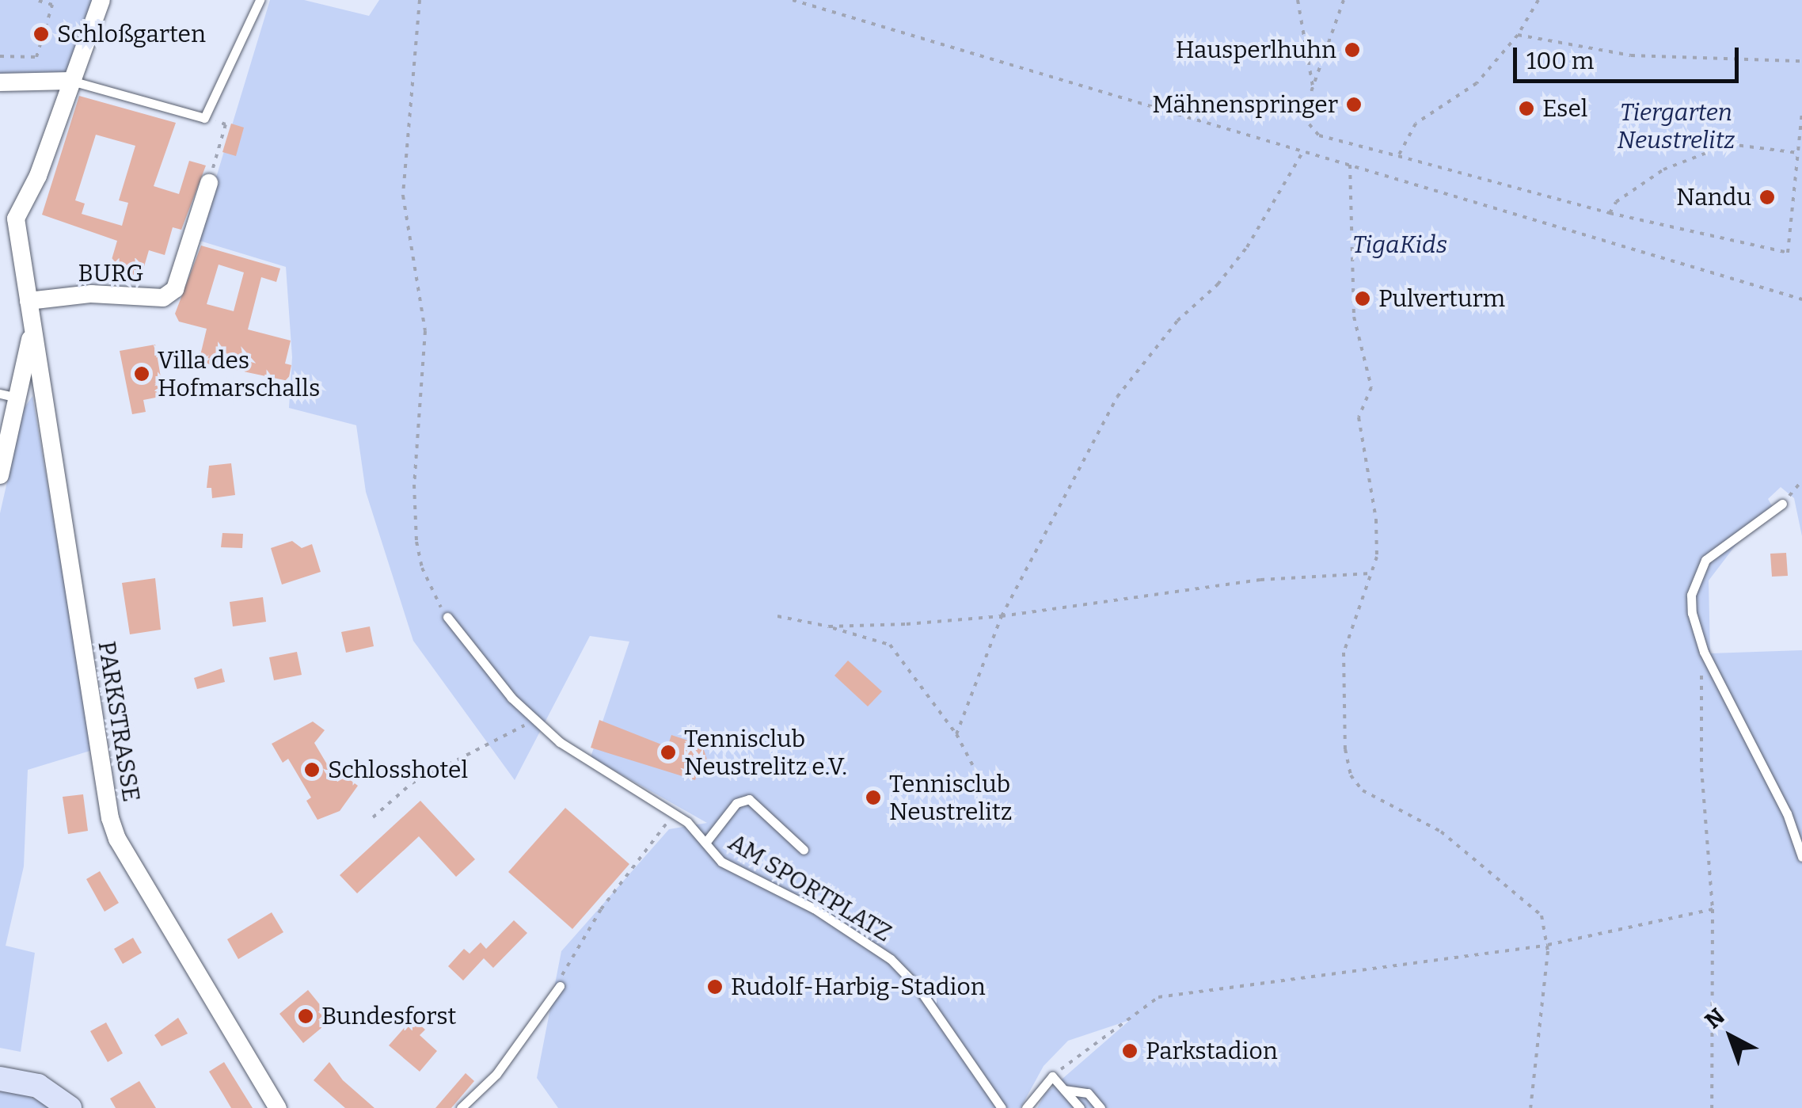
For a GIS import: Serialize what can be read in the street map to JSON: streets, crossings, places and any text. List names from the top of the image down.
{
  "streets": {
    "street": ["BURG", "PARKSTRASSE"],
    "lane": ["AM SPORTPLATZ"]
  },
  "crossings": [
    ["BURG", "PARKSTRASSE"]
  ],
  "parks": ["Tiergarten Neustrelitz", "TigaKids"],
  "places": [
    "Schloßgarten",
    "Hausperlhuhn",
    "Mähnenspringer",
    "Esel",
    "Nandu",
    "Pulverturm",
    "Villa des Hofmarschalls",
    "Tennisclub Neustrelitz e.V.",
    "Schlosshotel",
    "Tennisclub Neustrelitz",
    "Rudolf-Harbig-Stadion",
    "Bundesforst",
    "Parkstadion"
  ],
  "scale_bar": "100 m",
  "north": "top left"
}
